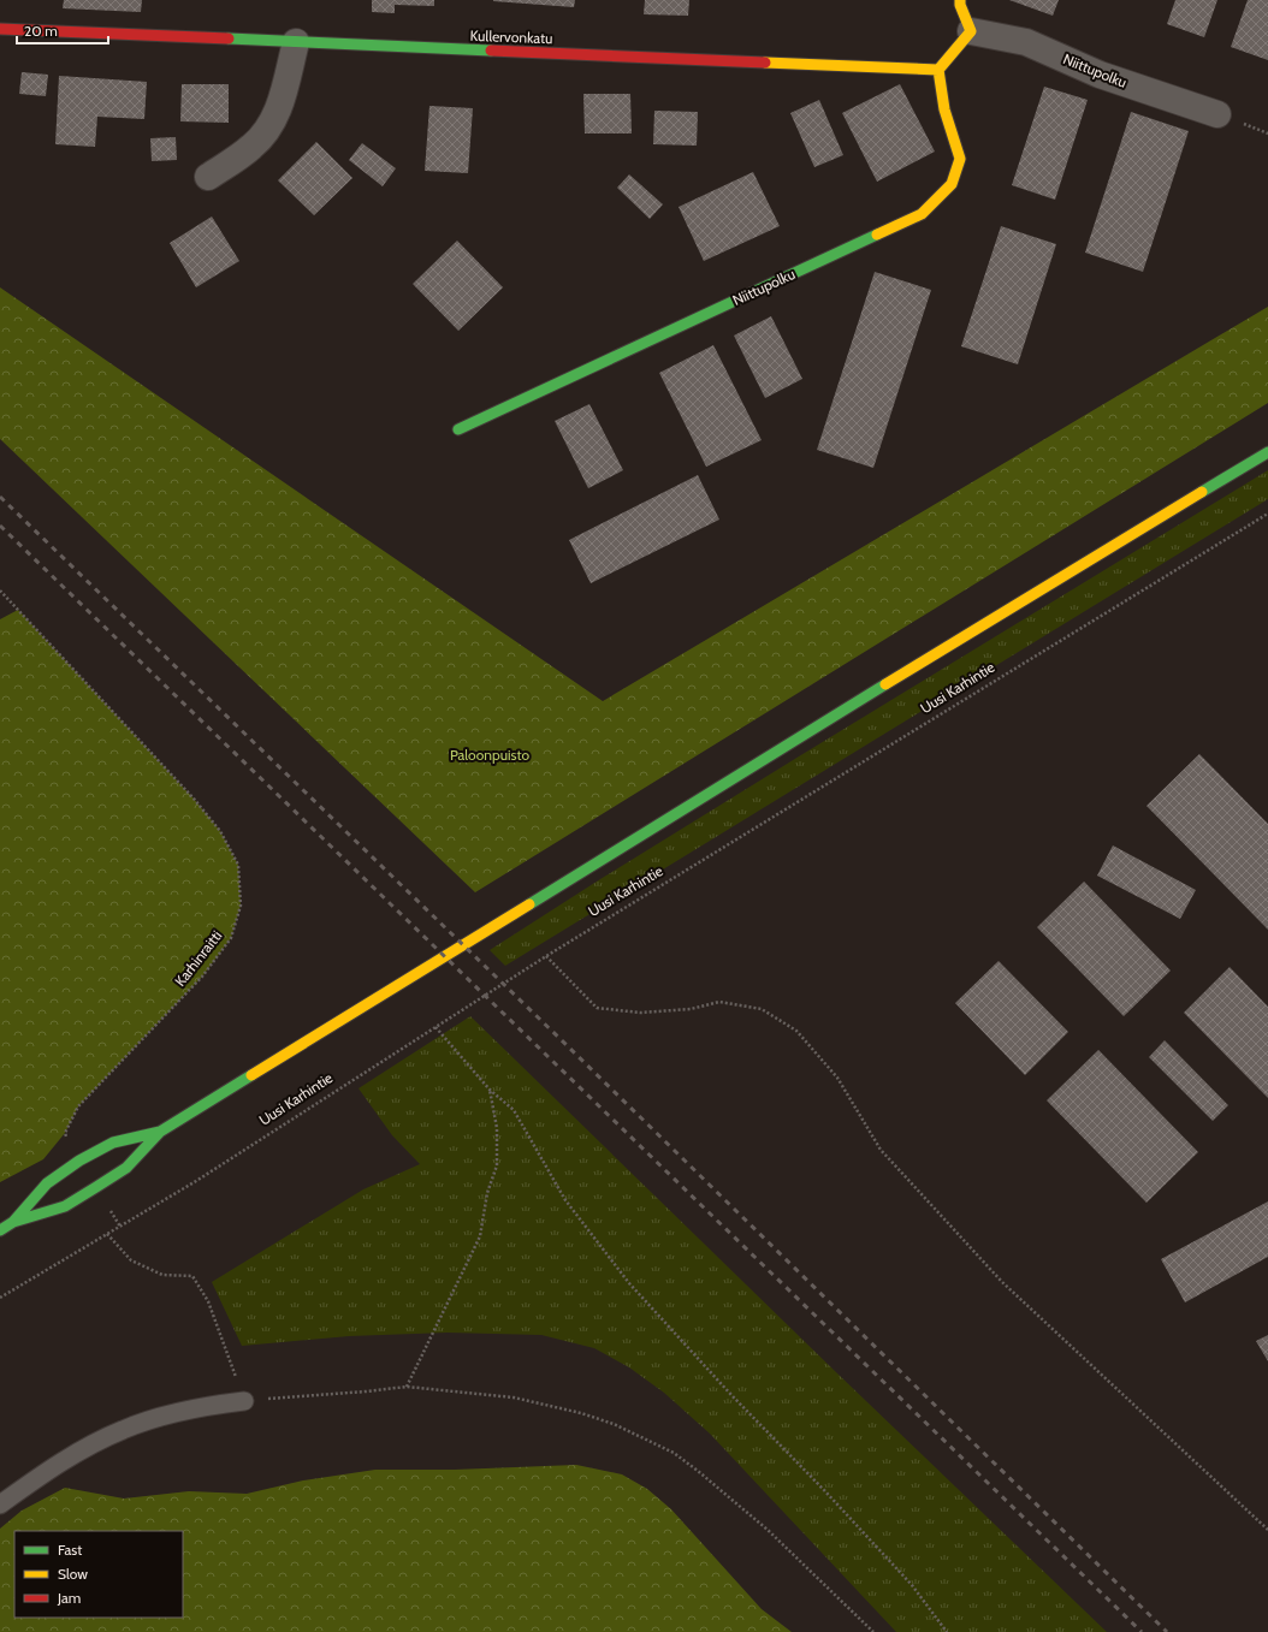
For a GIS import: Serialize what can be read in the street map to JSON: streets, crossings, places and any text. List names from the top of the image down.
{
  "streets": {
    "street": ["Kullervonkatu", "Niittupolku"],
    "path": ["Uusi Karhintie", "Karhinraitti"]
  },
  "crossings": [
    ["Kullervonkatu", "Niittupolku"]
  ],
  "parks": ["Paloonpuisto"],
  "legend": ["Fast", "Slow", "Jam"],
  "scale_bar": "20 m"
}
